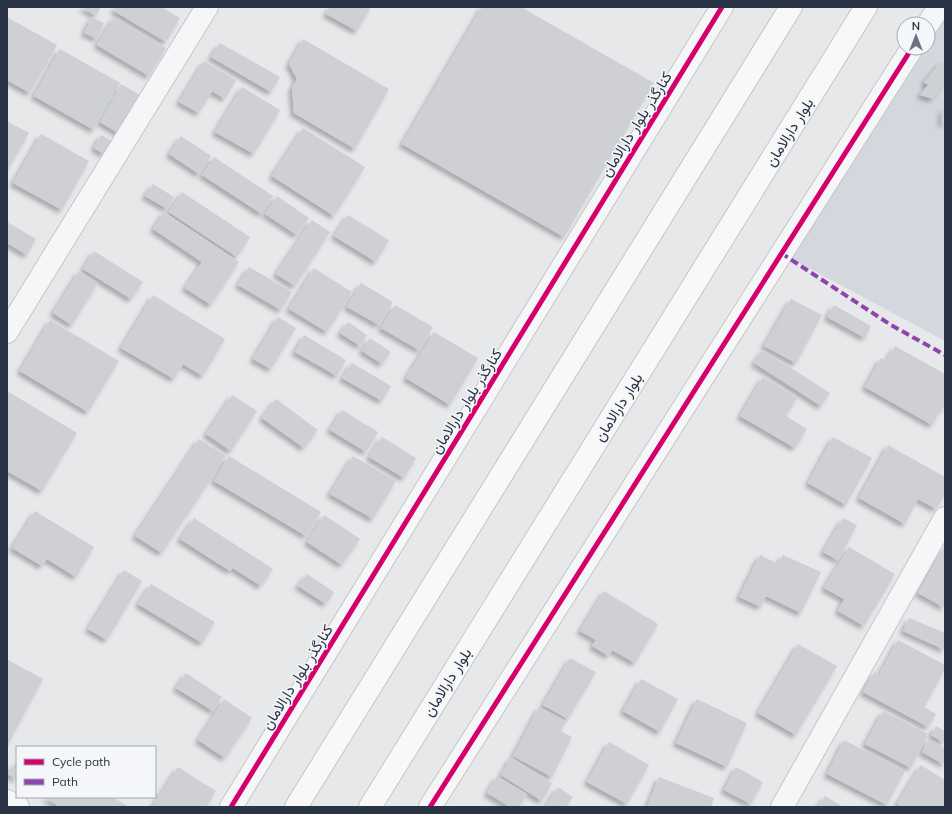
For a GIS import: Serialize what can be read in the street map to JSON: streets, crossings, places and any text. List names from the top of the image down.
{
  "streets": {
    "main road": ["بلوار دارالامان"],
    "street": ["کنارگذر بلوار دارالامان"]
  },
  "legend": ["Cycle path", "Path"],
  "north": "top"
}
